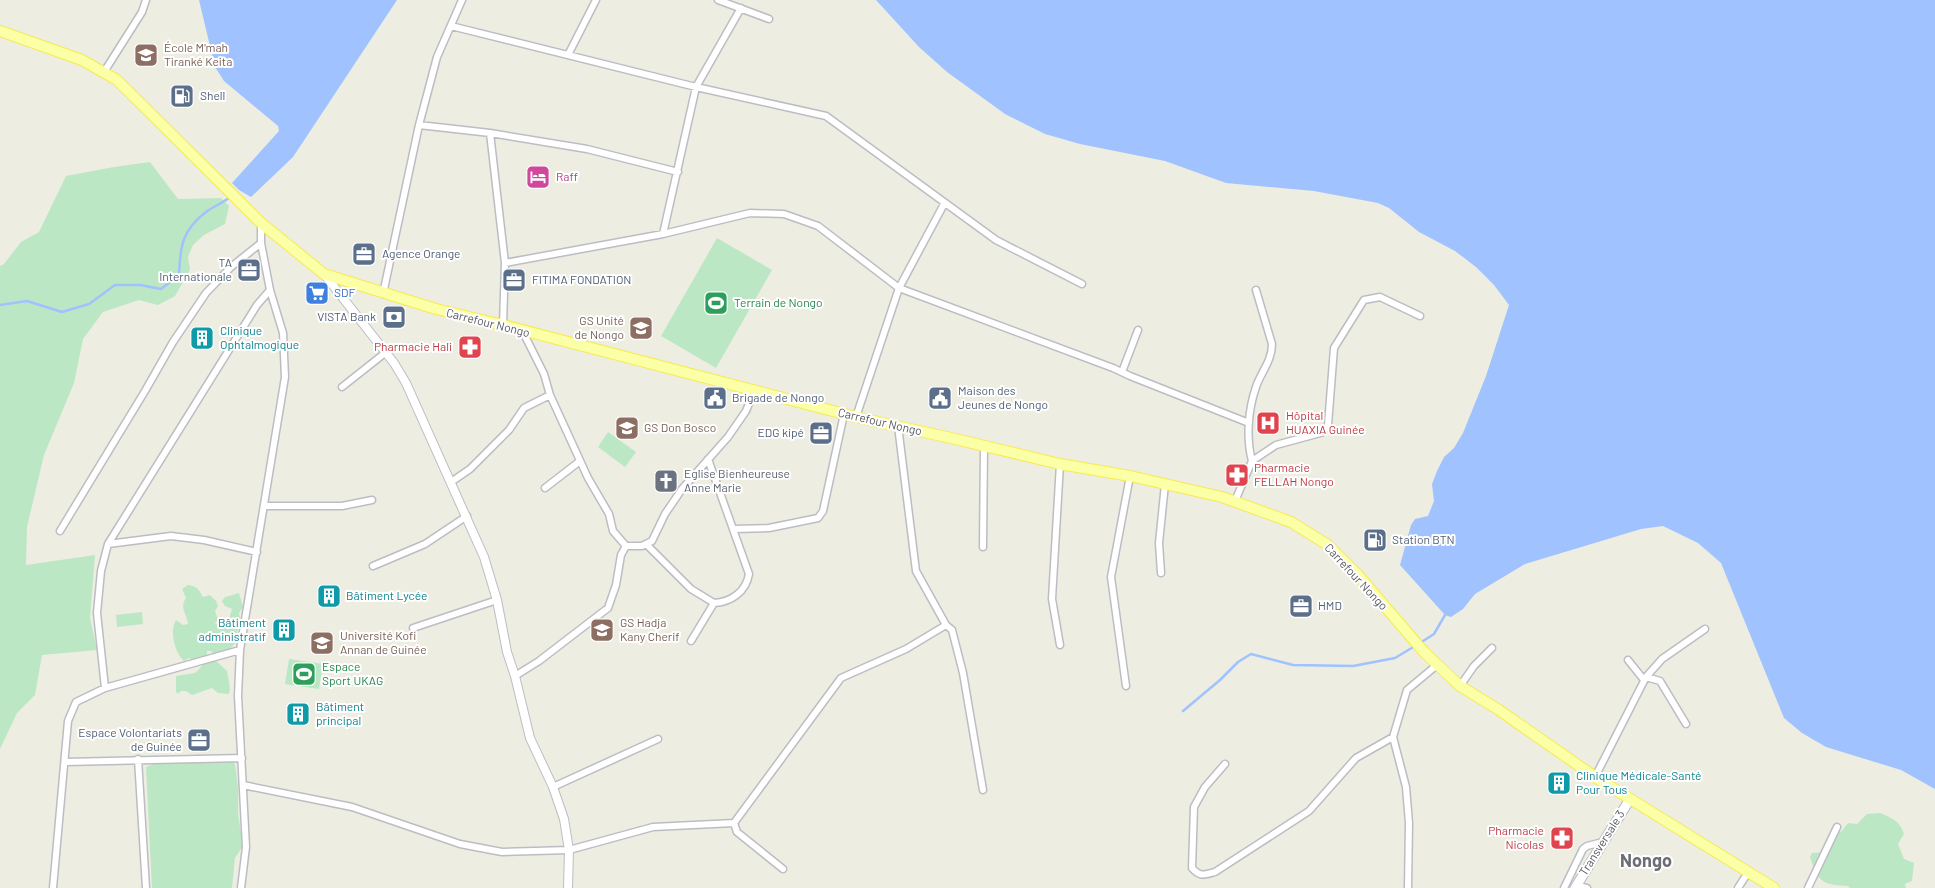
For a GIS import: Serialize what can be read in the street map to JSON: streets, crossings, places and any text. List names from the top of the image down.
{
  "streets": {
    "main road": ["Carrefour Nongo", "Transversale 3"]
  },
  "crossings": [
    ["Carrefour Nongo", "Transversale 3"]
  ],
  "districts": ["Nongo"],
  "places": {
    "school or university": [
      "École M'mah Tiranké Keita",
      "GS Unité de Nongo",
      "GS Don Bosco",
      "GS Hadja Kany Cherif",
      "Université Kofi Annan de Guinée"
    ],
    "fuel station": ["Shell", "Station BTN"],
    "hotel": ["Raff"],
    "office": [
      "Agence Orange",
      "TA Internationale",
      "FITIMA FONDATION",
      "EDG kipé",
      "HMD",
      "Espace Volontariats de Guinée"
    ],
    "supermarket": ["SDF"],
    "sports": ["Terrain de Nongo", "Espace Sport UKAG"],
    "bank": ["VISTA Bank"],
    "building": [
      "Clinique Ophtalmogique",
      "Bâtiment Lycée",
      "Bâtiment administratif",
      "Bâtiment principal",
      "Clinique Médicale-Santé Pour Tous"
    ],
    "pharmacy": ["Pharmacie Hali", "Pharmacie FELLAH Nongo", "Pharmacie Nicolas"],
    "public building": ["Brigade de Nongo", "Maison des Jeunes de Nongo"],
    "hospital": ["Hôpital HUAXIA Guinée"],
    "church": ["Eglise Bienheureuse Anne Marie"]
  }
}
